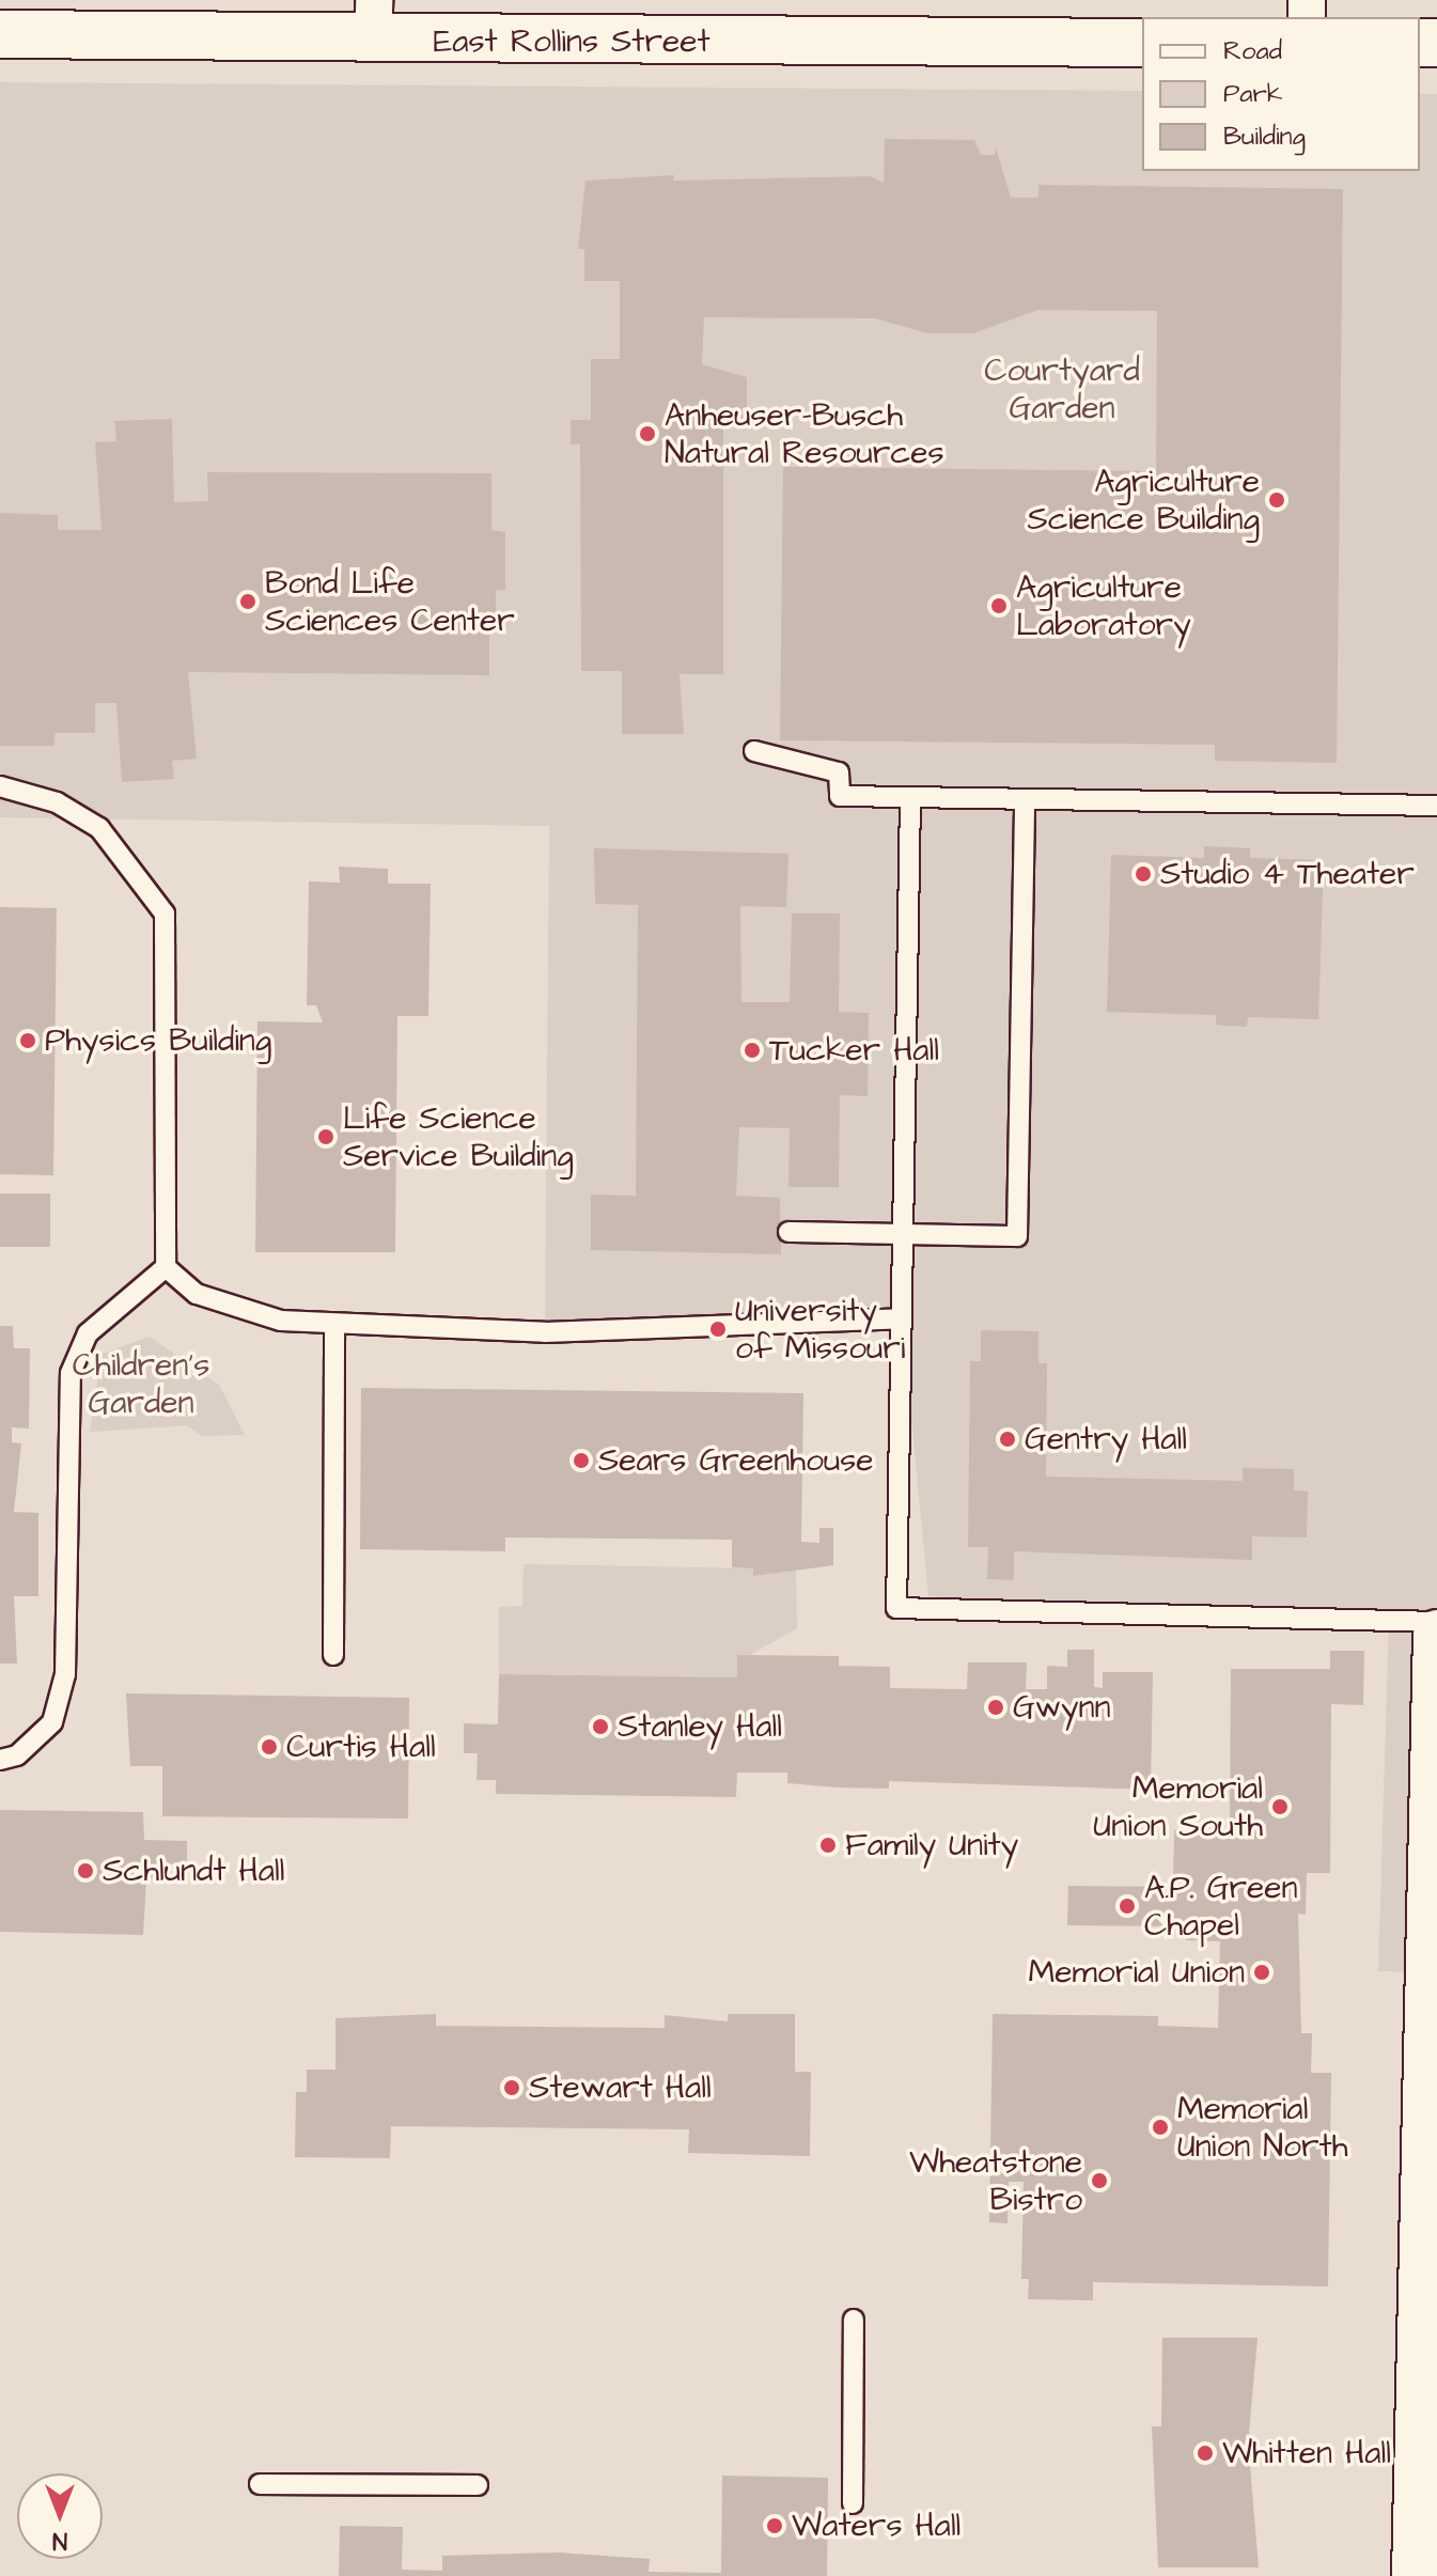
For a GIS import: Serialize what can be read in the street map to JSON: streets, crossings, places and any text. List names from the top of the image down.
{
  "streets": {
    "street": ["East Rollins Street"]
  },
  "parks": ["Courtyard Garden", "Children's Garden"],
  "places": [
    "Anheuser-Busch Natural Resources",
    "Agriculture Science Building",
    "Bond Life Sciences Center",
    "Agriculture Laboratory",
    "Studio 4 Theater",
    "Physics Building",
    "Tucker Hall",
    "Life Science Service Building",
    "University of Missouri",
    "Gentry Hall",
    "Sears Greenhouse",
    "Gwynn",
    "Stanley Hall",
    "Curtis Hall",
    "Memorial Union South",
    "Family Unity",
    "Schlundt Hall",
    "A.P. Green Chapel",
    "Memorial Union",
    "Stewart Hall",
    "Memorial Union North",
    "Wheatstone Bistro",
    "Whitten Hall",
    "Waters Hall"
  ],
  "legend": ["Road", "Park", "Building"],
  "north": "bottom"
}
